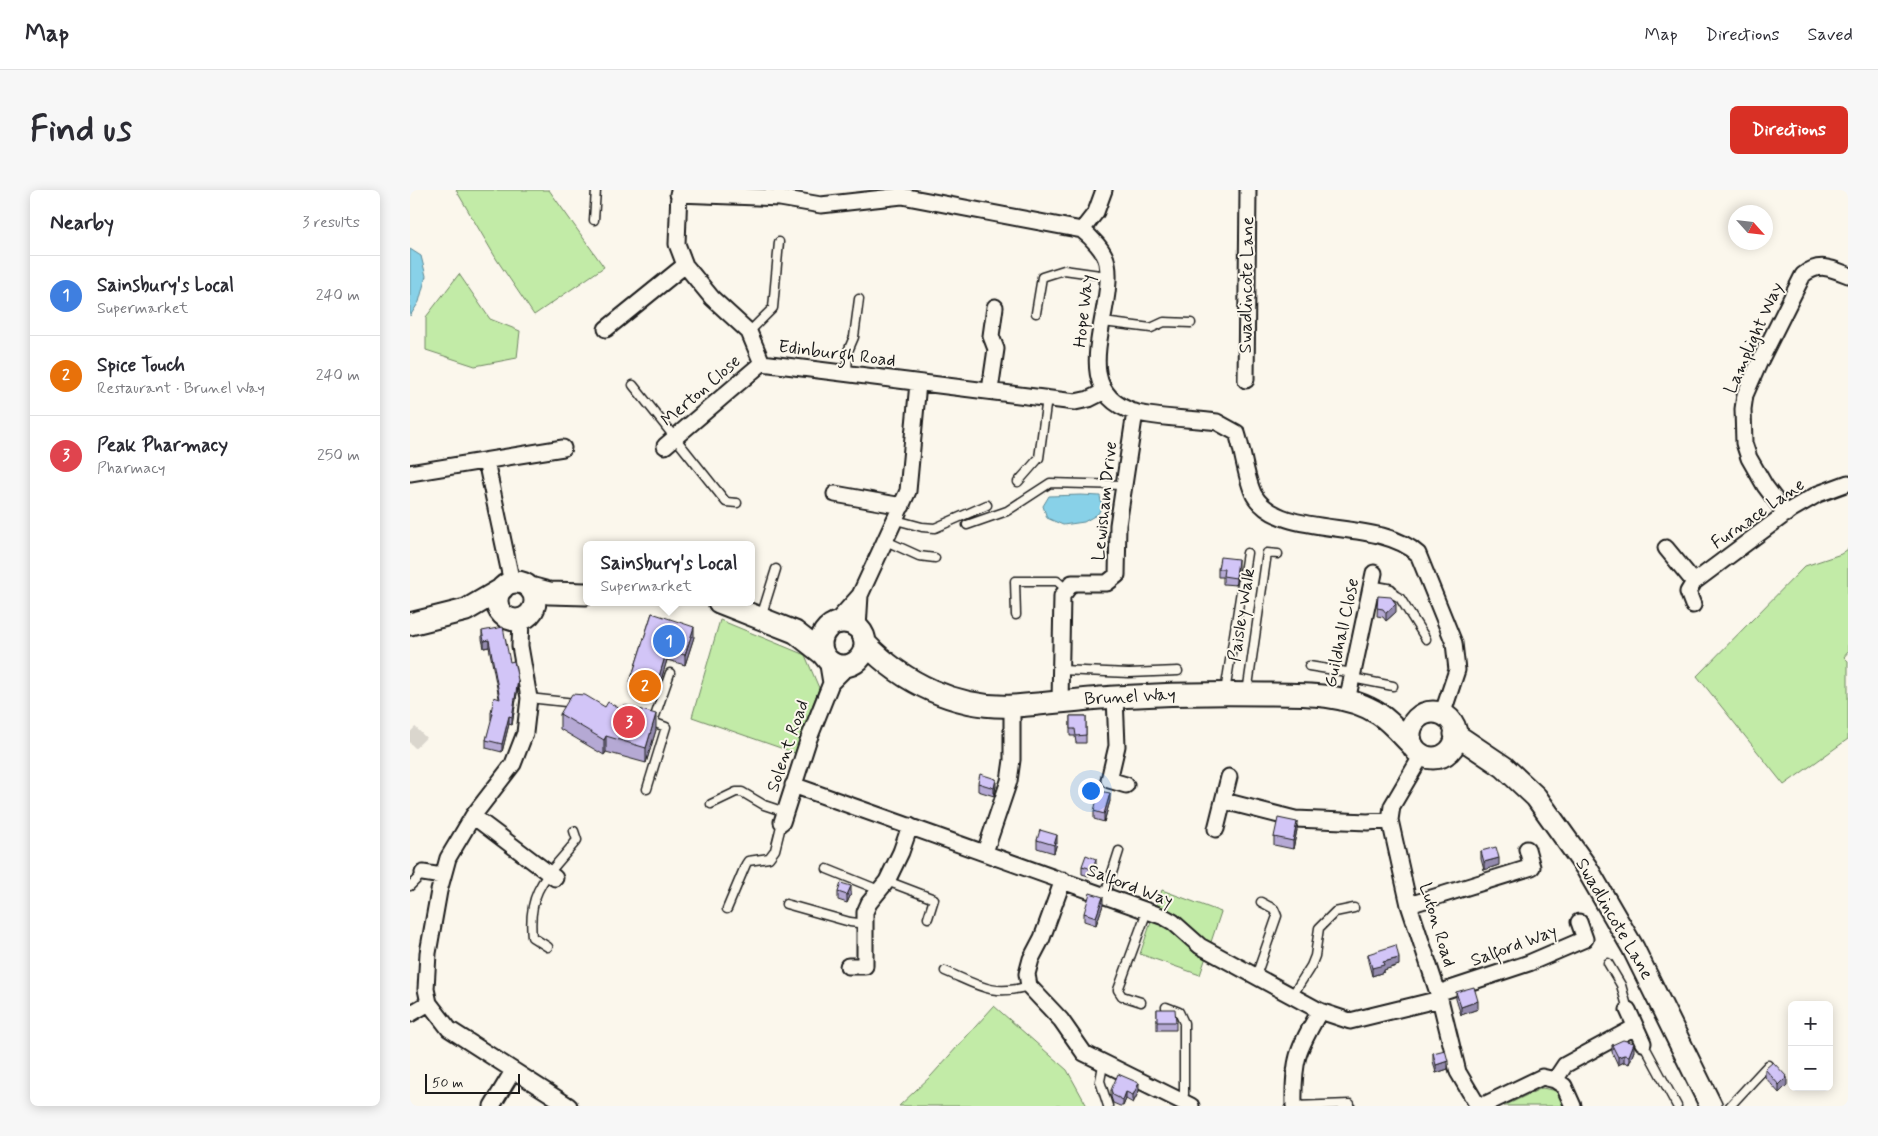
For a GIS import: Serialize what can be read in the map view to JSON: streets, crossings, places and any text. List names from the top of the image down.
{
  "streets": {
    "street": [
      "Swadlincote Lane",
      "Hope Way",
      "Lamplight Way",
      "Edinburgh Road",
      "Merton Close",
      "Lewisham Drive",
      "Furnace Lane",
      "Guildhall Close",
      "Brunel Way",
      "Solent Road",
      "Salford Way",
      "Luton Road"
    ],
    "lane": ["Paisley Walk"]
  },
  "crossings": [
    ["Swadlincote Lane", "Brunel Way"],
    ["Hope Way", "Edinburgh Road"],
    ["Lamplight Way", "Furnace Lane"],
    ["Edinburgh Road", "Merton Close"],
    ["Paisley Walk", "Brunel Way"],
    ["Guildhall Close", "Brunel Way"],
    ["Brunel Way", "Solent Road"],
    ["Solent Road", "Salford Way"],
    ["Salford Way", "Luton Road"]
  ],
  "scale_bar": "50 m",
  "north": "bottom right",
  "page": {
    "header": "Map",
    "nav": ["Map", "Directions", "Saved"],
    "buttons": "Directions",
    "title": "Find us",
    "heading": ["Nearby", "3 results"],
    "list": [
      {
        "mark": "1",
        "name": "Sainsbury's Local",
        "note": "Supermarket",
        "value": "240 m"
      },
      {
        "mark": "2",
        "name": "Spice Touch",
        "note": "Restaurant · Brunel Way",
        "value": "240 m"
      },
      {
        "mark": "3",
        "name": "Peak Pharmacy",
        "note": "Pharmacy",
        "value": "250 m"
      }
    ],
    "popup": ["Sainsbury's Local", "Supermarket"],
    "pins": ["1", "2", "3"],
    "map_buttons": ["+", "−"],
    "scale": "50 m"
  }
}
